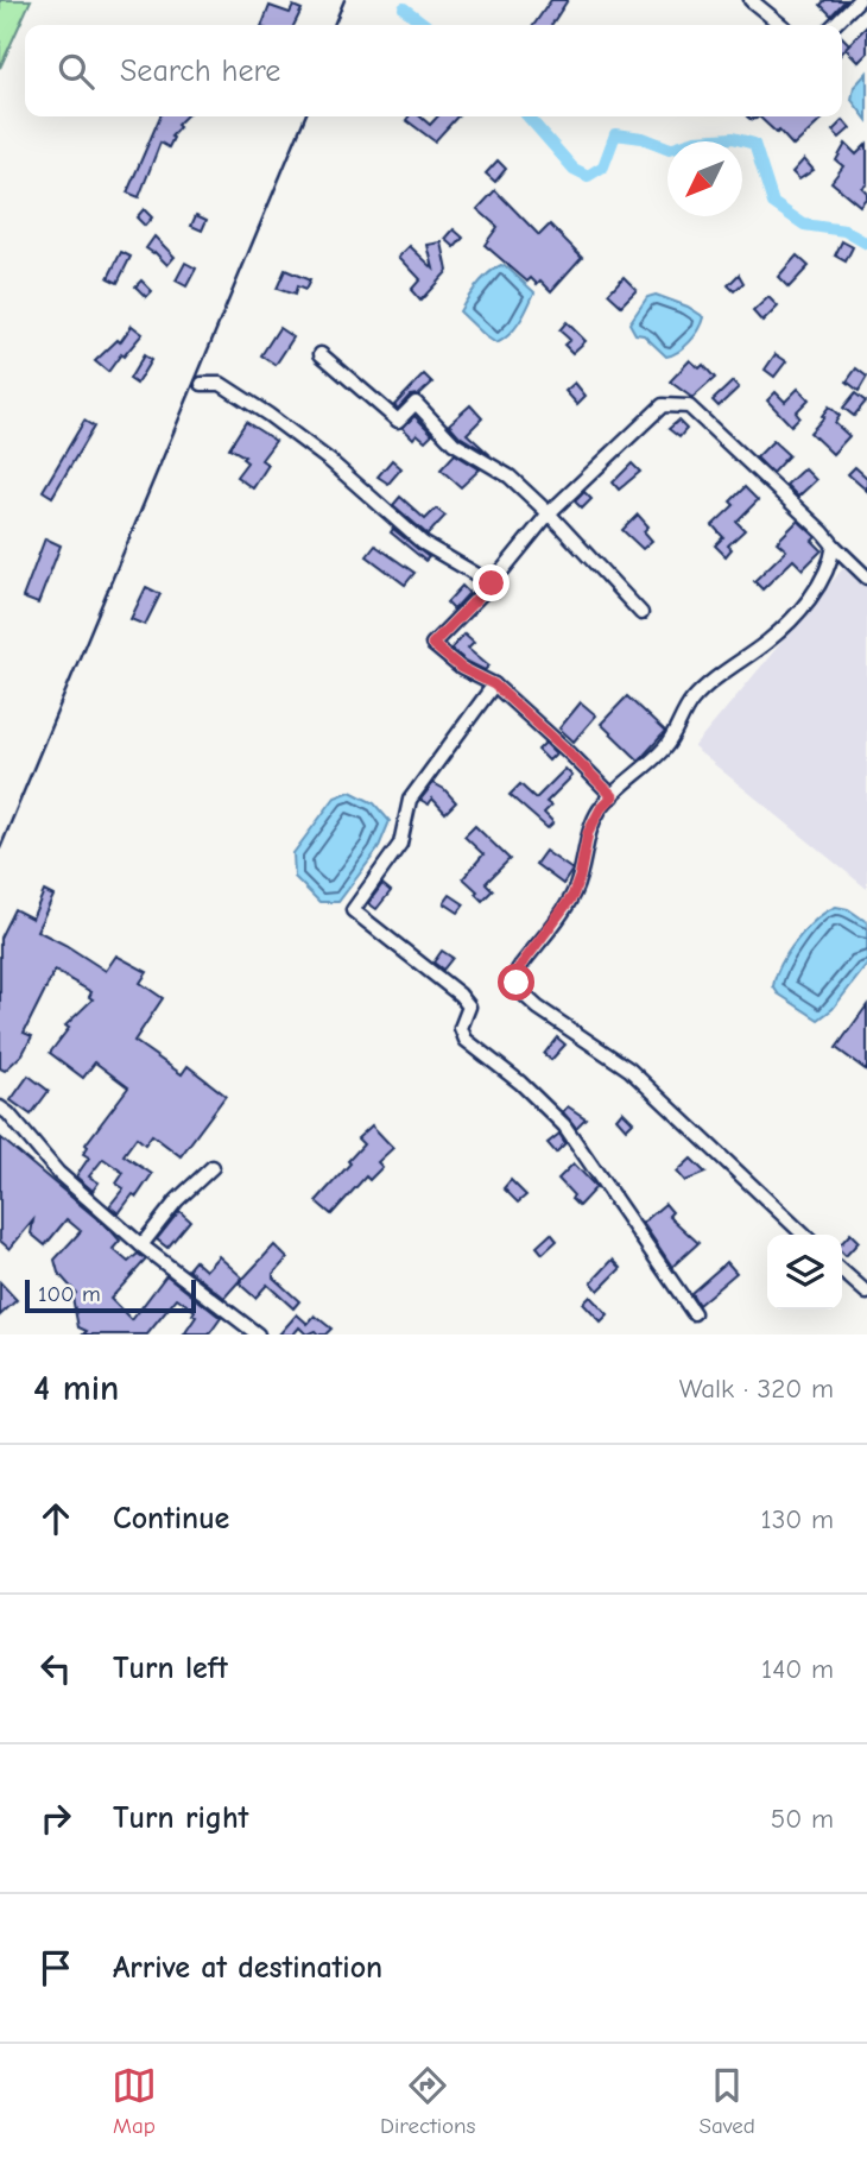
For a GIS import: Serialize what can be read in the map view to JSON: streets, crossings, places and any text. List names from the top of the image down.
{
  "scale_bar": "100 m",
  "north": "bottom left",
  "page": {
    "search": "Search here",
    "scale": "100 m",
    "heading": ["4 min", "Walk · 320 m"],
    "list": [
      ["Continue", "130 m"],
      ["Turn left", "140 m"],
      ["Turn right", "50 m"],
      "Arrive at destination"
    ],
    "nav": ["Map", "Directions", "Saved"]
  }
}
